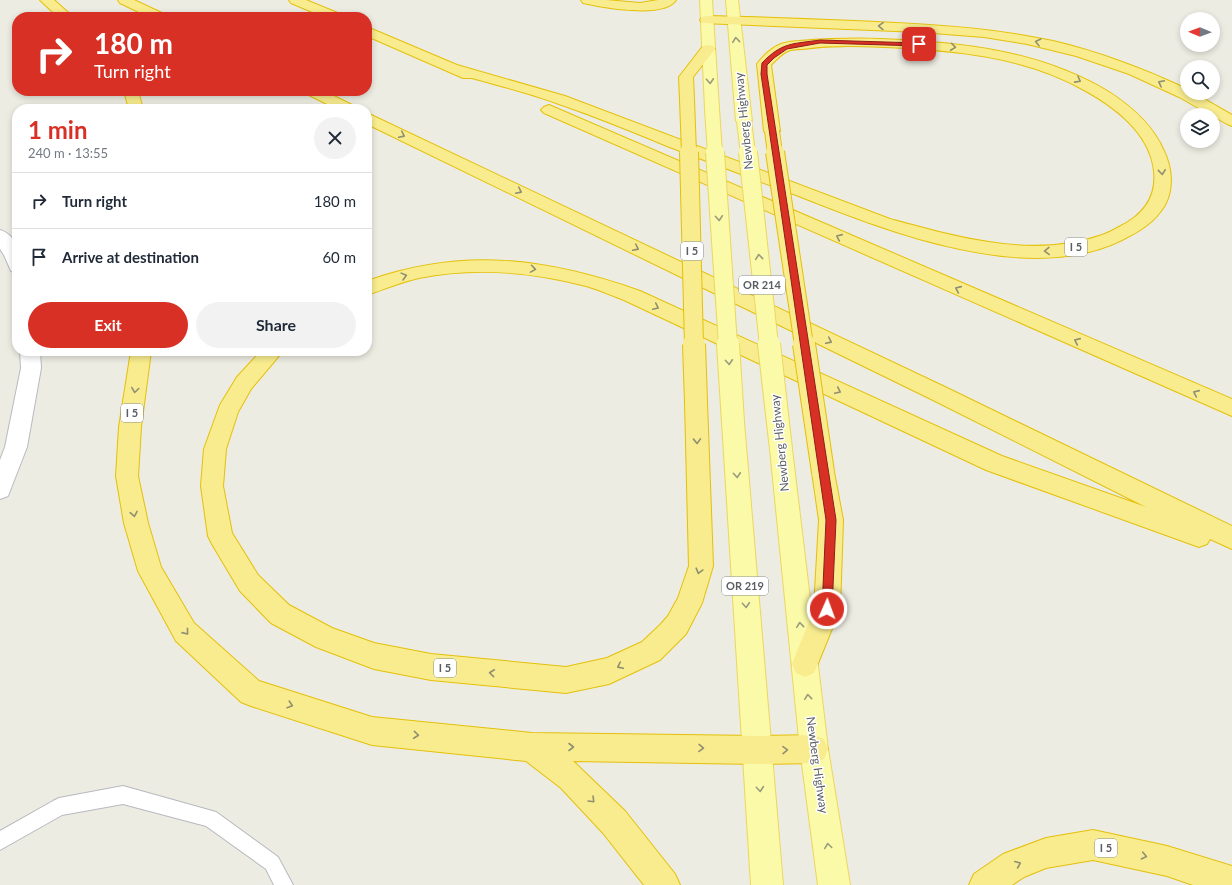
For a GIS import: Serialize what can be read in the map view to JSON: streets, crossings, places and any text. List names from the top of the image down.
{
  "streets": {
    "highway": ["I 5"],
    "main road": ["Newberg Highway", "OR 214", "OR 219"]
  },
  "crossings": [
    ["Newberg Highway", "I 5"],
    ["I 5", "OR 214"],
    ["I 5", "OR 219"],
    ["OR 214", "OR 219"]
  ],
  "north": "left",
  "page": {
    "turn": ["180 m", "Turn right"],
    "heading": ["1 min", "240 m · 13:55"],
    "list": [
      {
        "name": "Turn right",
        "value": "180 m"
      },
      {
        "name": "Arrive at destination",
        "value": "60 m"
      }
    ],
    "buttons": ["Exit", "Share"]
  }
}
